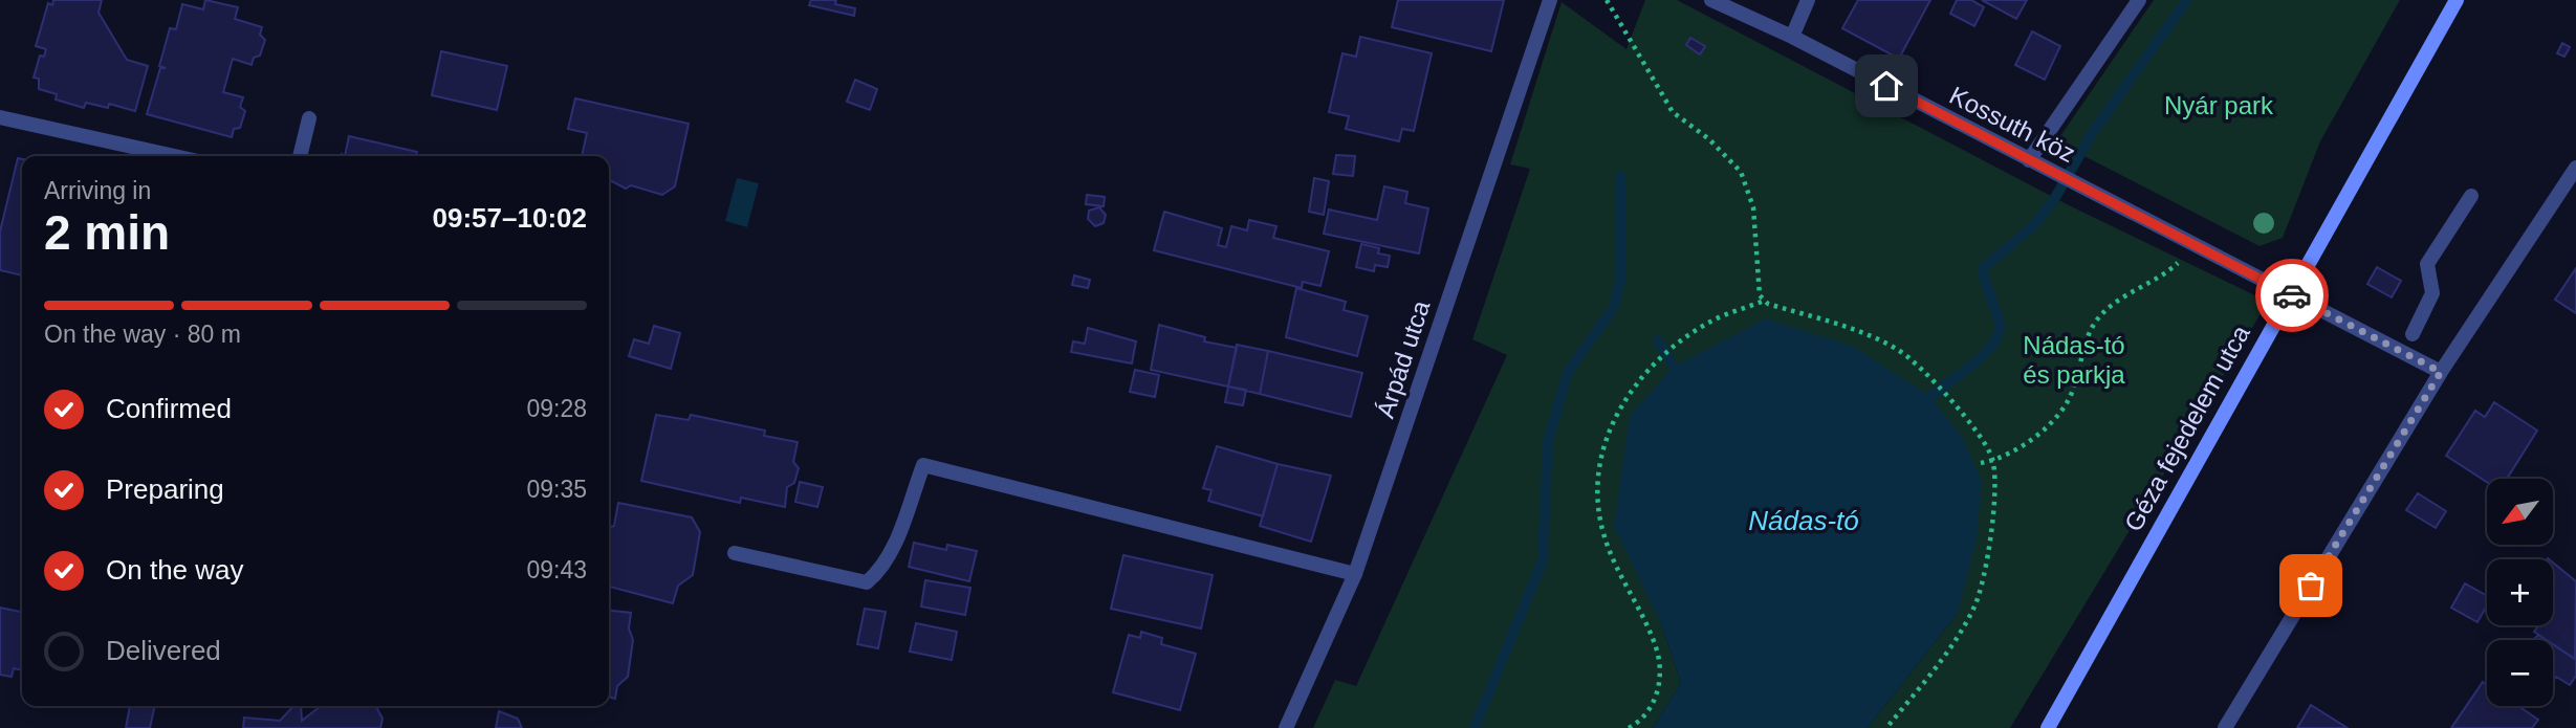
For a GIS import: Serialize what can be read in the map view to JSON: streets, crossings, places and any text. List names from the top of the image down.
{
  "streets": {
    "main road": ["Géza fejedelem utca"],
    "street": ["Kossuth köz", "Árpád utca"]
  },
  "crossings": [
    ["Kossuth köz", "Géza fejedelem utca"]
  ],
  "water": ["Nádas-tó"],
  "parks": ["Nyár park", "Nádas-tó és parkja"],
  "north": "bottom left",
  "page": {
    "heading": ["2 min", "Arriving in", "09:57–10:02"],
    "bar": "On the way · 80 m",
    "list": [
      ["Confirmed", "09:28"],
      ["Preparing", "09:35"],
      ["On the way", "09:43"],
      "Delivered"
    ],
    "map_buttons": ["+", "−"]
  }
}
